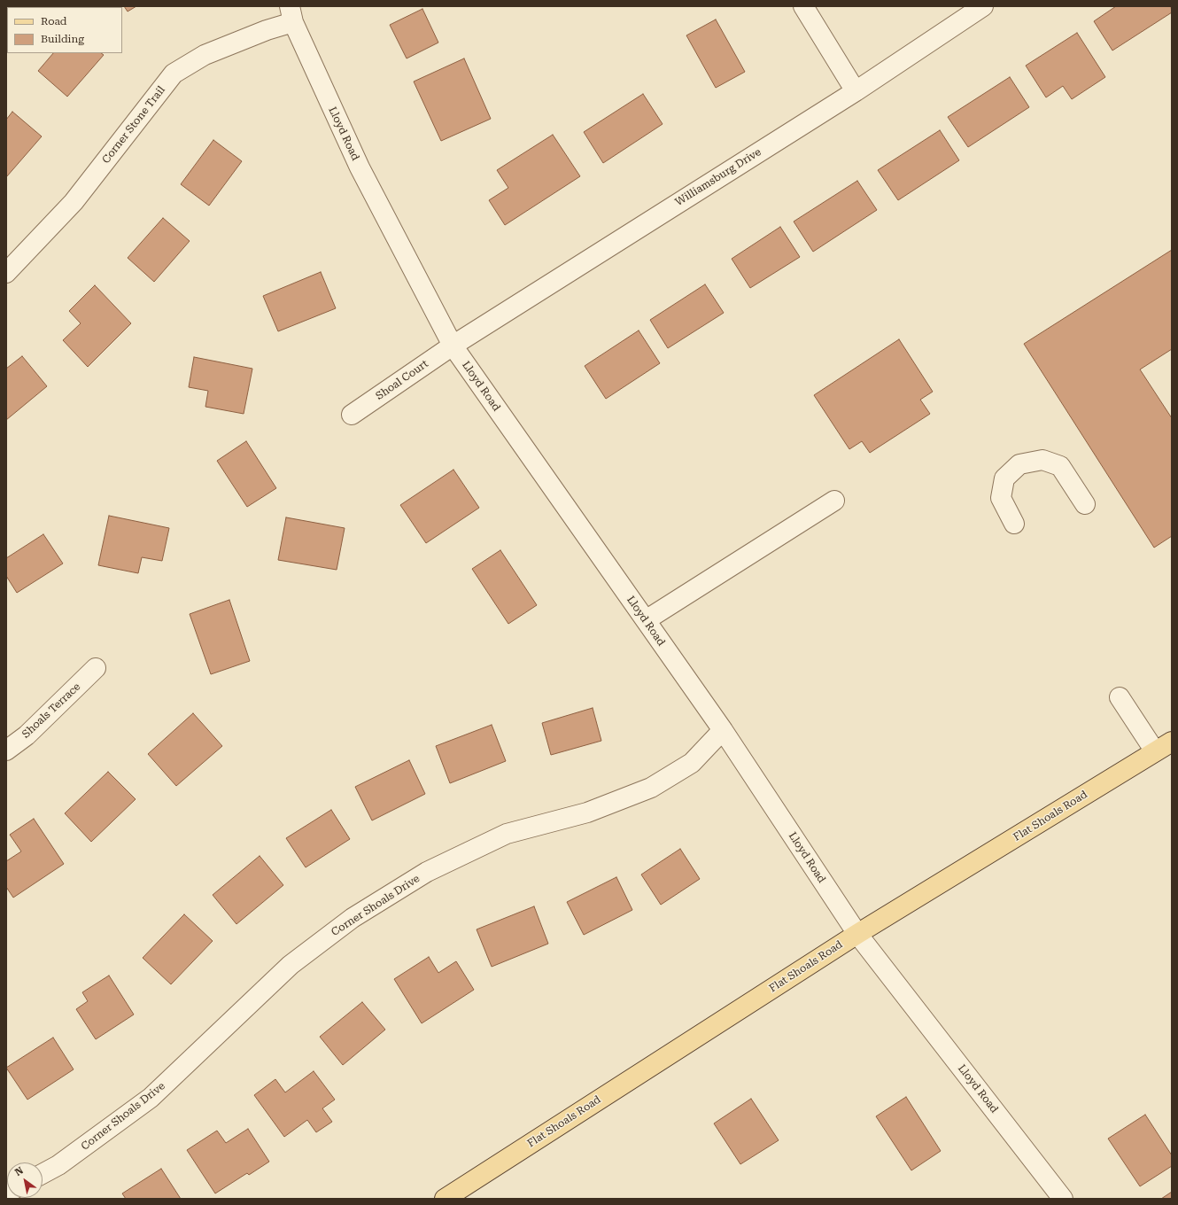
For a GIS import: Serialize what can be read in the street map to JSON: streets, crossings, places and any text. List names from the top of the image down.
{
  "streets": {
    "main road": ["Flat Shoals Road"],
    "street": [
      "Corner Stone Trail",
      "Lloyd Road",
      "Williamsburg Drive",
      "Shoal Court",
      "Shoals Terrace",
      "Corner Shoals Drive"
    ]
  },
  "crossings": [
    ["Corner Stone Trail", "Lloyd Road"],
    ["Lloyd Road", "Williamsburg Drive"],
    ["Lloyd Road", "Shoal Court"],
    ["Lloyd Road", "Flat Shoals Road"],
    ["Lloyd Road", "Corner Shoals Drive"],
    ["Williamsburg Drive", "Shoal Court"]
  ],
  "legend": ["Road", "Building"],
  "north": "top left"
}
